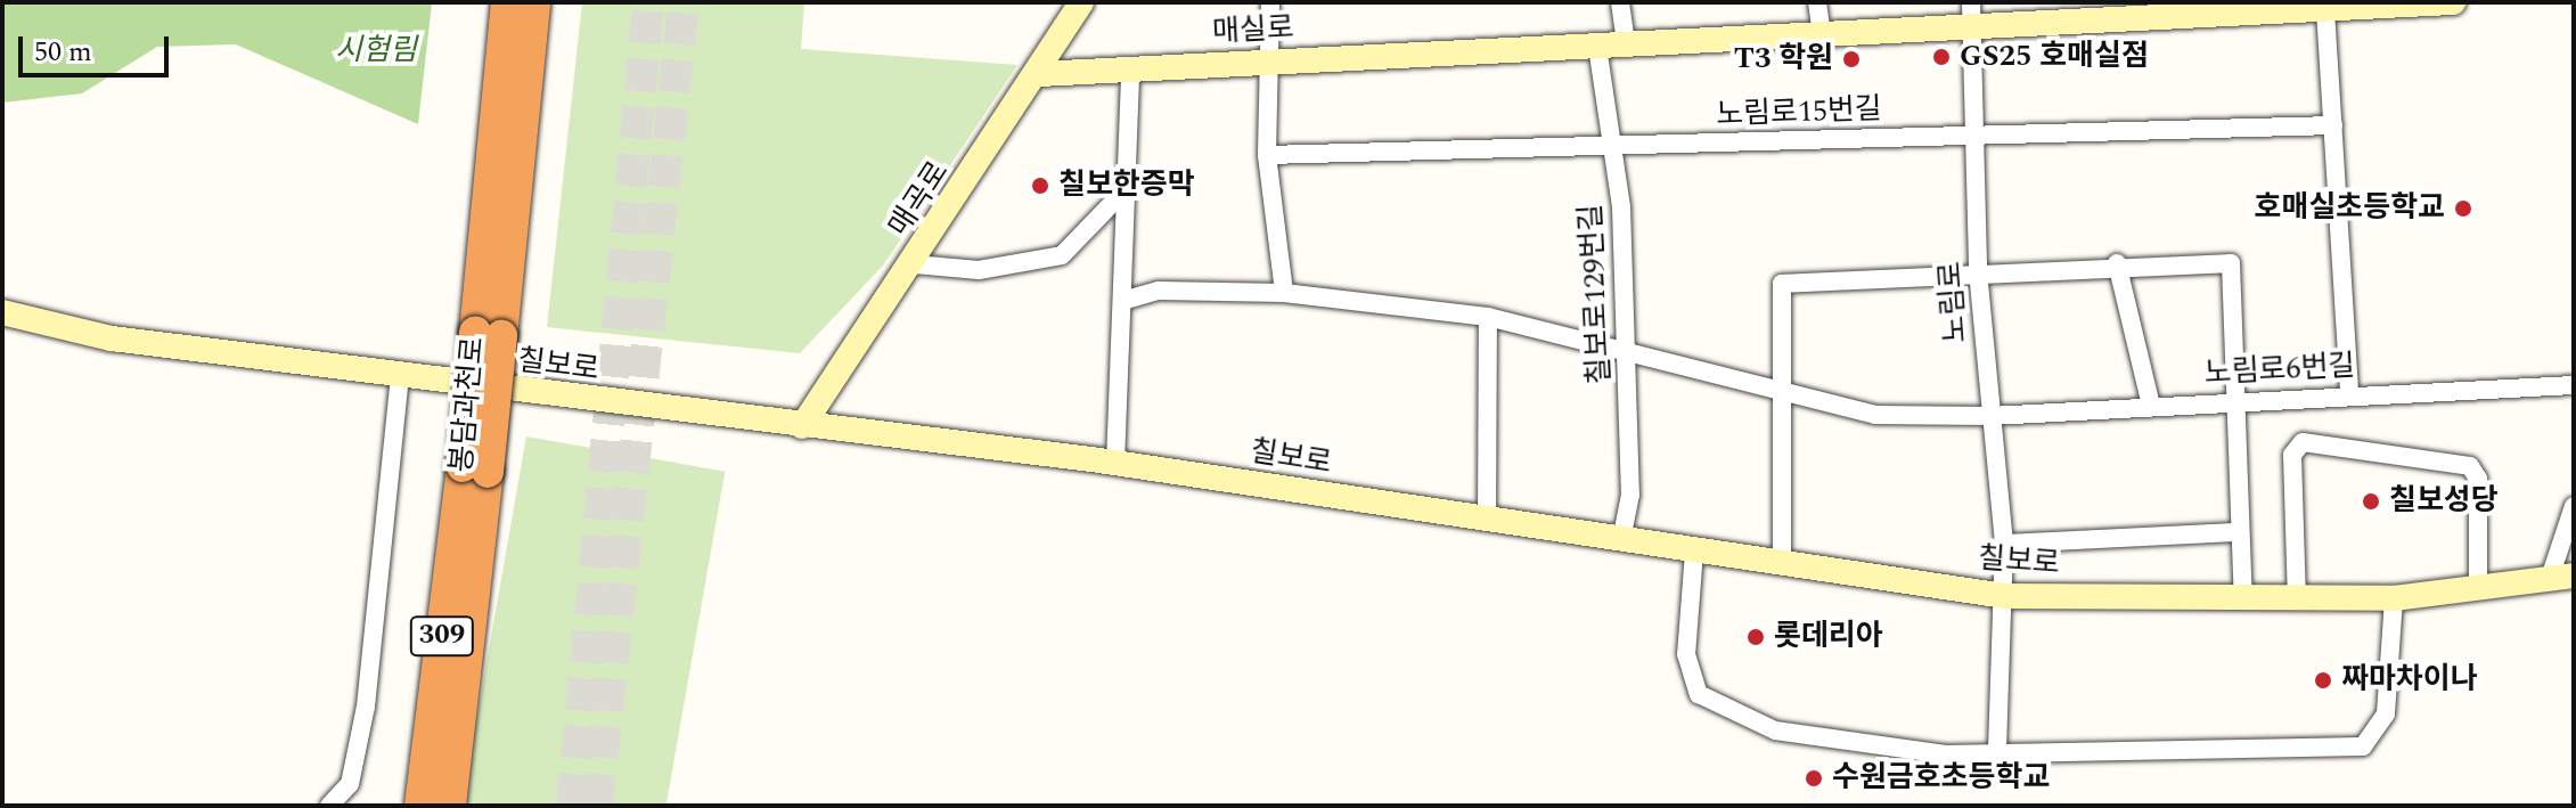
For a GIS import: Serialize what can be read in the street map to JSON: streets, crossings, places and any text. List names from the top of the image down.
{
  "streets": {
    "highway": ["봉담과천로", "309"],
    "main road": ["매실로", "매곡로", "칠보로"],
    "street": [
      "노림로15번길",
      "칠보로129번길",
      "노림로",
      "노림로6번길"
    ]
  },
  "crossings": [
    ["매실로", "매곡로"],
    ["매실로", "칠보로129번길"],
    ["매실로", "노림로"],
    ["노림로15번길", "칠보로129번길"],
    ["노림로15번길", "노림로"],
    ["매곡로", "칠보로"],
    ["칠보로129번길", "칠보로"],
    ["칠보로129번길", "노림로6번길"],
    ["노림로", "칠보로"],
    ["노림로", "노림로6번길"]
  ],
  "parks": ["시험림"],
  "places": [
    "GS25 호매실점",
    "T3 학원",
    "칠보한증막",
    "호매실초등학교",
    "칠보성당",
    "롯데리아",
    "짜마차이나",
    "수원금호초등학교"
  ],
  "scale_bar": "50 m"
}
